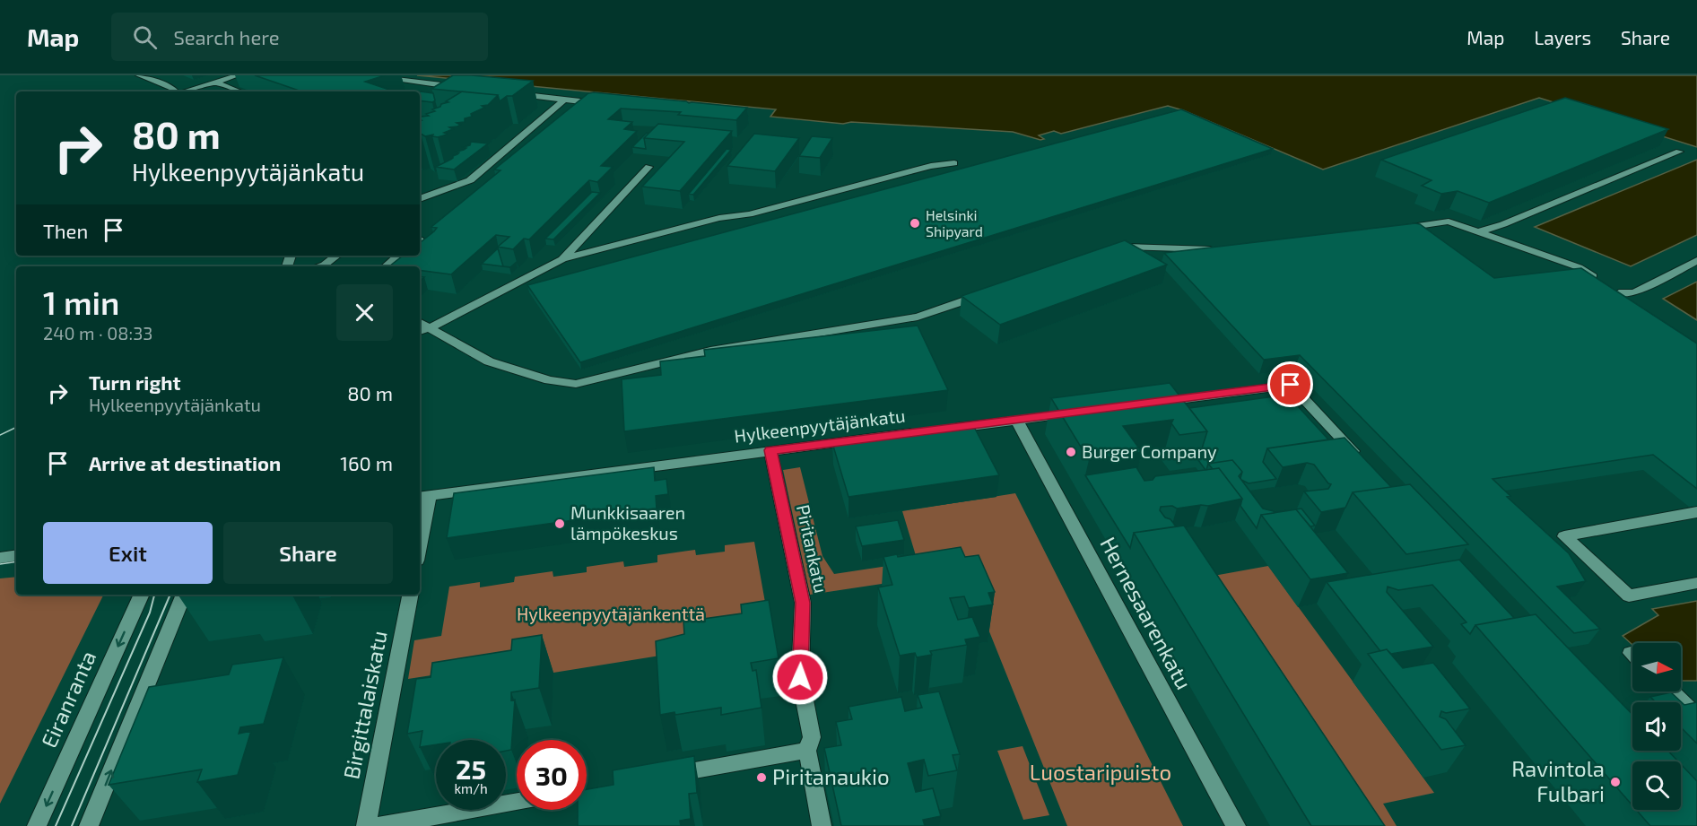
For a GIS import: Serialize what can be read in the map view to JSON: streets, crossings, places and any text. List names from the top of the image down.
{
  "streets": {
    "street": [
      "Hylkeenpyytäjänkatu",
      "Piritankatu",
      "Hernesaarenkatu",
      "Eiranranta",
      "Birgittalaiskatu"
    ]
  },
  "crossings": [
    ["Hylkeenpyytäjänkatu", "Piritankatu"]
  ],
  "parks": ["Hylkeenpyytäjänkenttä", "Luostaripuisto"],
  "places": [
    "Helsinki Shipyard",
    "Burger Company",
    "Munkkisaaren lämpökeskus",
    "Piritanaukio",
    "Ravintola Fulbari"
  ],
  "north": "right",
  "page": {
    "header": "Map",
    "search": "Search here",
    "nav": ["Map", "Layers", "Share"],
    "turn": ["80 m", "Hylkeenpyytäjänkatu"],
    "then": "Then",
    "heading": ["1 min", "240 m · 08:33"],
    "list": [
      {
        "name": "Turn right",
        "note": "Hylkeenpyytäjänkatu",
        "value": "80 m"
      },
      {
        "name": "Arrive at destination",
        "value": "160 m"
      }
    ],
    "buttons": ["Exit", "Share"],
    "speed": "25 km/h",
    "limit": "30"
  }
}
